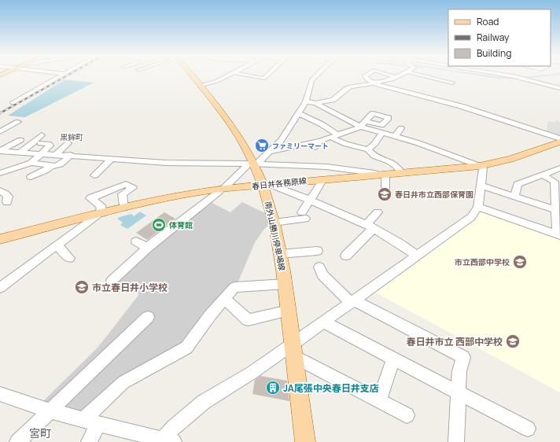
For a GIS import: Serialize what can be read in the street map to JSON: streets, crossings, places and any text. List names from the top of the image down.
{
  "streets": {
    "main road": ["春日井各務原線", "南外山勝川停車場線"]
  },
  "crossings": [
    ["春日井各務原線", "南外山勝川停車場線"]
  ],
  "districts": ["黒鉾町", "宮町"],
  "places": {
    "supermarket": ["ファミリーマート"],
    "school or university": [
      "春日井市立西部保育園",
      "市立西部中学校",
      "市立春日井小学校",
      "春日井市立 西部中学校"
    ],
    "sports": ["体育館"],
    "building": ["JA尾張中央春日井支店"]
  },
  "legend": ["Road", "Railway", "Building"]
}
